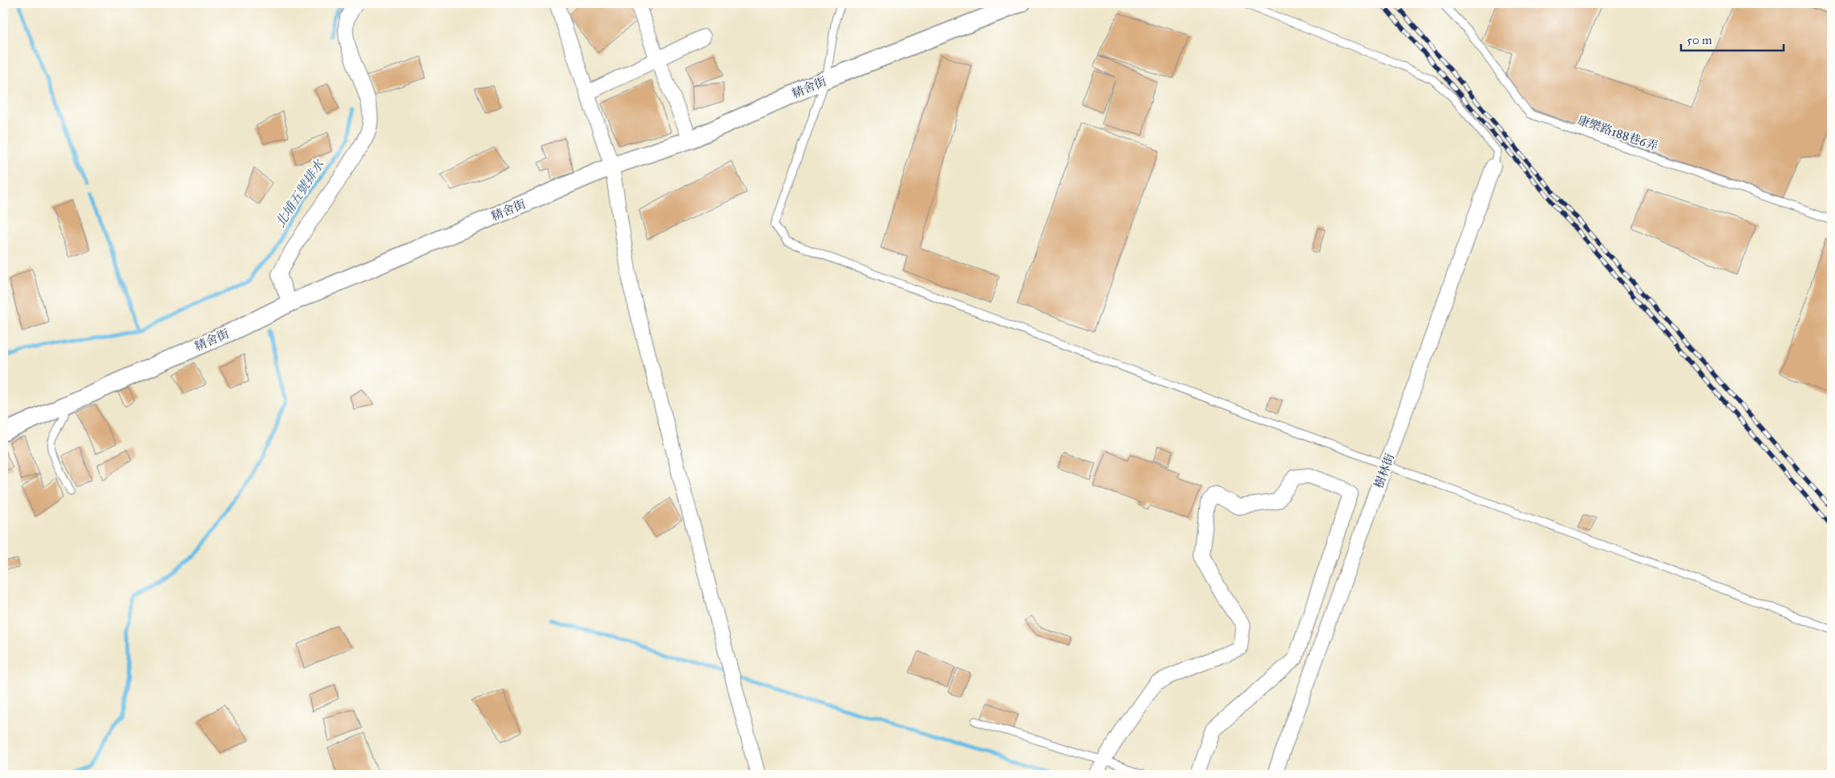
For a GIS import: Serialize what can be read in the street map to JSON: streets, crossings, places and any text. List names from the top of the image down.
{
  "streets": {
    "street": ["精舍街", "樹林街"],
    "lane": ["康樂路188巷6弄"]
  },
  "water": ["北埔五號排水"],
  "scale_bar": "50 m"
}
